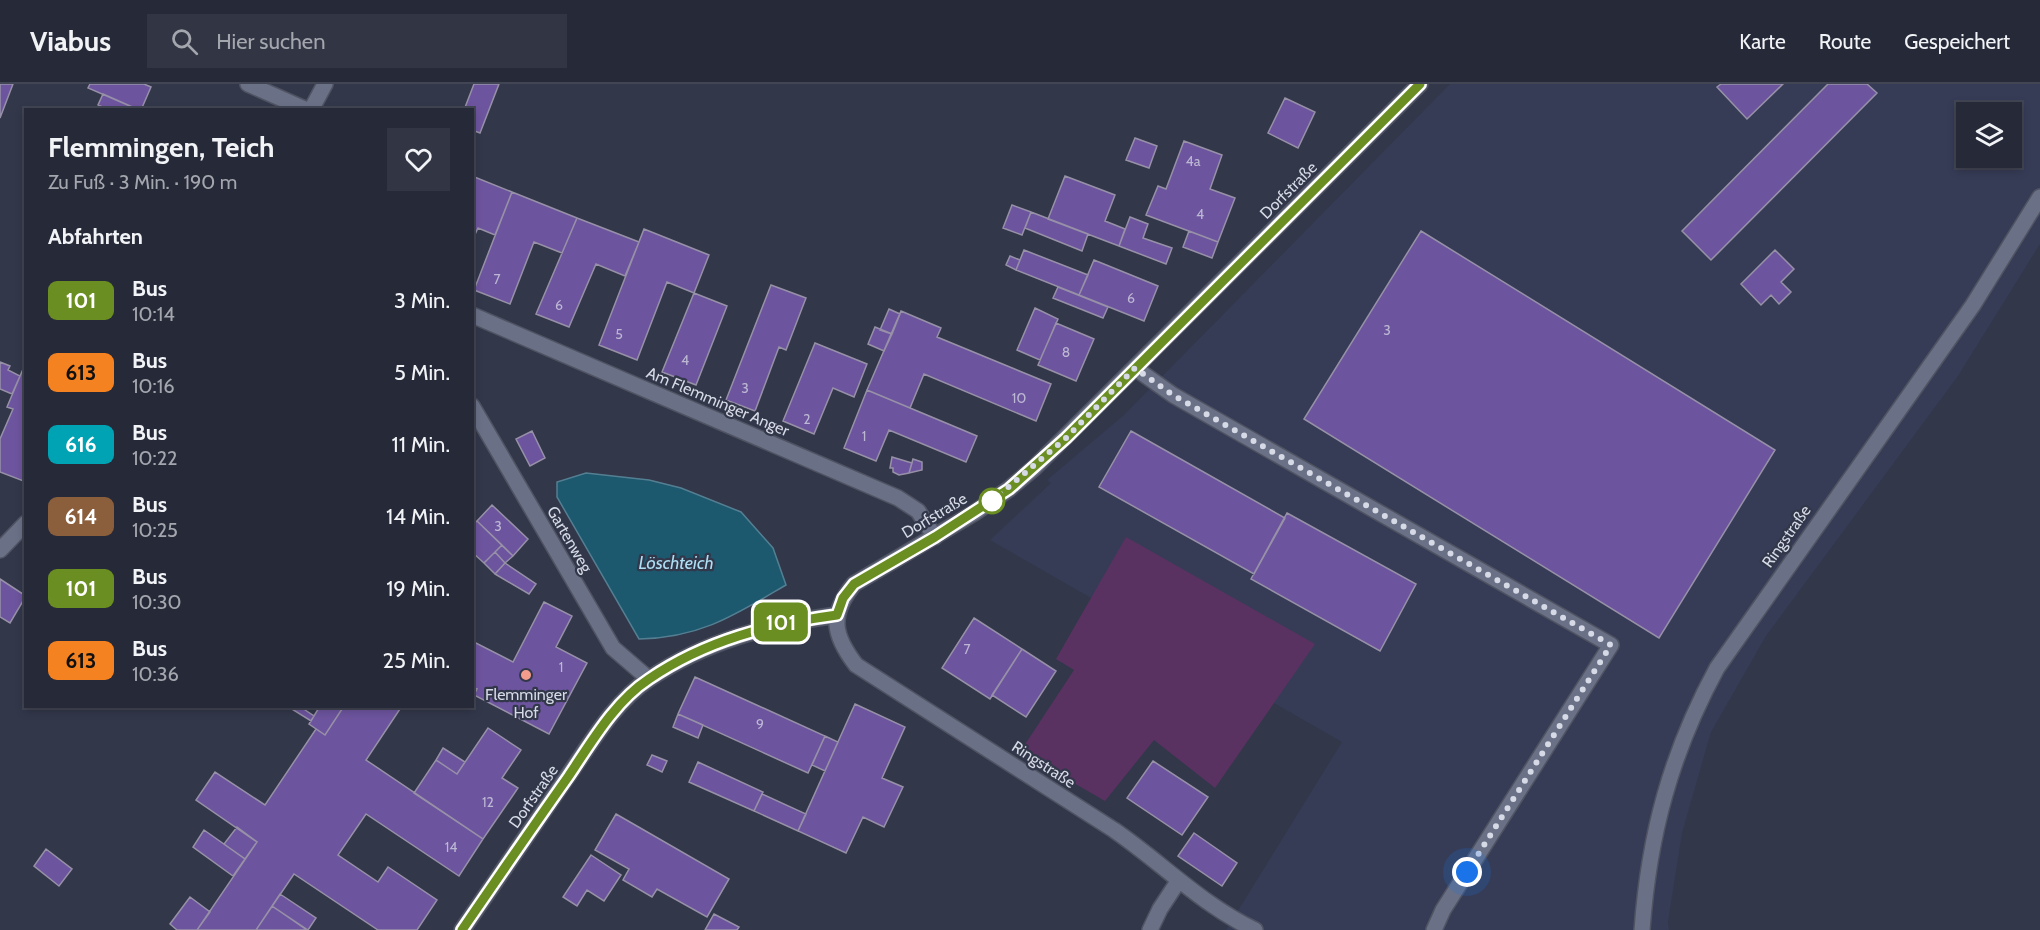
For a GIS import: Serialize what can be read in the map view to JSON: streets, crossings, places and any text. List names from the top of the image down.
{
  "streets": {
    "street": [
      "Dorfstraße",
      "Am Flemminger Anger",
      "Ringstraße",
      "Gartenweg"
    ]
  },
  "crossings": [
    ["Dorfstraße", "Am Flemminger Anger"],
    ["Dorfstraße", "Ringstraße"],
    ["Dorfstraße", "Gartenweg"]
  ],
  "water": ["Löschteich"],
  "places": ["Flemminger Hof"],
  "lines": ["bus line 101"],
  "house_numbers": [
    "4a",
    "4",
    "7",
    "6",
    "6",
    "3",
    "5",
    "8",
    "4",
    "3",
    "10",
    "2",
    "1",
    "3",
    "7",
    "1",
    "9",
    "12",
    "14"
  ],
  "page": {
    "header": "Viabus",
    "search": "Hier suchen",
    "nav": ["Karte", "Route", "Gespeichert"],
    "on_map": "101",
    "heading": [
      ["Flemmingen, Teich", "Zu Fuß · 3 Min. · 190 m"],
      "Abfahrten"
    ],
    "list": [
      {
        "mark": "101",
        "name": "Bus",
        "note": "10:14",
        "value": "3 Min."
      },
      {
        "mark": "613",
        "name": "Bus",
        "note": "10:16",
        "value": "5 Min."
      },
      {
        "mark": "616",
        "name": "Bus",
        "note": "10:22",
        "value": "11 Min."
      },
      {
        "mark": "614",
        "name": "Bus",
        "note": "10:25",
        "value": "14 Min."
      },
      {
        "mark": "101",
        "name": "Bus",
        "note": "10:30",
        "value": "19 Min."
      },
      {
        "mark": "613",
        "name": "Bus",
        "note": "10:36",
        "value": "25 Min."
      }
    ]
  }
}
